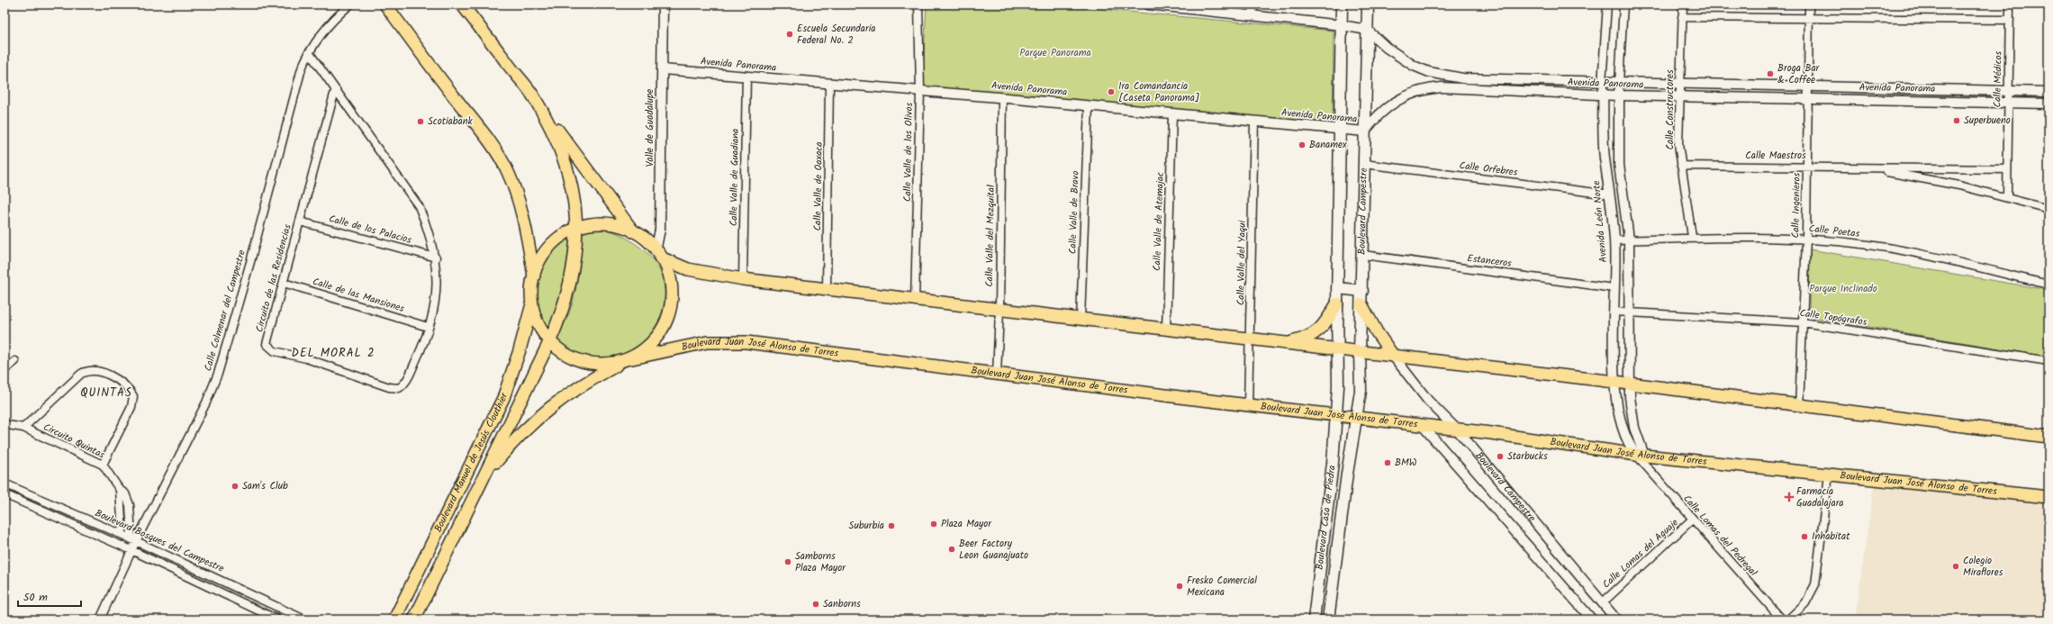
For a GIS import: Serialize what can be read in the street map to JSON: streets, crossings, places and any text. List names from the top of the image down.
{
  "streets": {
    "main road": [
      "Boulevard Campestre",
      "Boulevard Juan José Alonso de Torres",
      "Boulevard Manuel de Jesús Clouthier",
      "Boulevard Casa de Piedra"
    ],
    "street": [
      "Avenida Panorama",
      "Calle Médicos",
      "Calle Constructores",
      "Valle de Guadalupe",
      "Calle Valle de los Olivos",
      "Calle Maestros",
      "Calle Orfebres",
      "Calle Valle de Guadiana",
      "Calle Valle de Oaxaca",
      "Calle Ingenieros",
      "Calle Valle de Bravo",
      "Calle Valle de Atemajac",
      "Avenida León Norte",
      "Calle de los Palacios",
      "Calle Poetas",
      "Calle Valle del Mezquital",
      "Estanceros",
      "Calle Valle del Yaqui",
      "Circuito de las Residencias",
      "Calle de las Mansiones",
      "Calle Colmenar del Campestre",
      "Calle Topógrafos",
      "Circuito Quintas",
      "Calle Lomas del Pedregal",
      "Boulevard Bosques del Campestre",
      "Calle Lomas del Aguaje"
    ]
  },
  "crossings": [
    ["Avenida Panorama", "Calle Médicos"],
    ["Avenida Panorama", "Calle Constructores"],
    ["Avenida Panorama", "Valle de Guadalupe"],
    ["Avenida Panorama", "Calle Valle de los Olivos"],
    ["Avenida Panorama", "Calle Valle de Guadiana"],
    ["Avenida Panorama", "Calle Valle de Oaxaca"],
    ["Avenida Panorama", "Calle Ingenieros"],
    ["Avenida Panorama", "Boulevard Campestre"],
    ["Avenida Panorama", "Calle Valle de Bravo"],
    ["Avenida Panorama", "Calle Valle de Atemajac"],
    ["Avenida Panorama", "Avenida León Norte"],
    ["Avenida Panorama", "Calle Valle del Mezquital"],
    ["Avenida Panorama", "Calle Valle del Yaqui"],
    ["Calle Médicos", "Calle Maestros"],
    ["Calle Constructores", "Calle Maestros"],
    ["Calle Constructores", "Calle Poetas"],
    ["Calle Maestros", "Calle Ingenieros"],
    ["Calle Orfebres", "Boulevard Campestre"],
    ["Calle Orfebres", "Avenida León Norte"],
    ["Calle Ingenieros", "Calle Poetas"],
    ["Calle Ingenieros", "Calle Topógrafos"],
    ["Boulevard Campestre", "Estanceros"],
    ["Boulevard Campestre", "Boulevard Juan José Alonso de Torres"],
    ["Boulevard Campestre", "Boulevard Casa de Piedra"],
    ["Boulevard Campestre", "Calle Lomas del Aguaje"],
    ["Avenida León Norte", "Calle Poetas"],
    ["Avenida León Norte", "Estanceros"],
    ["Avenida León Norte", "Calle Topógrafos"],
    ["Avenida León Norte", "Boulevard Juan José Alonso de Torres"],
    ["Avenida León Norte", "Calle Lomas del Pedregal"],
    ["Calle de los Palacios", "Circuito de las Residencias"],
    ["Calle Valle del Mezquital", "Boulevard Juan José Alonso de Torres"],
    ["Calle Valle del Yaqui", "Boulevard Juan José Alonso de Torres"],
    ["Circuito de las Residencias", "Calle de las Mansiones"],
    ["Circuito de las Residencias", "Calle Colmenar del Campestre"],
    ["Calle Colmenar del Campestre", "Circuito Quintas"],
    ["Calle Colmenar del Campestre", "Boulevard Bosques del Campestre"],
    ["Boulevard Juan José Alonso de Torres", "Boulevard Casa de Piedra"],
    ["Boulevard Juan José Alonso de Torres", "Calle Lomas del Pedregal"],
    ["Circuito Quintas", "Boulevard Bosques del Campestre"],
    ["Calle Lomas del Pedregal", "Calle Lomas del Aguaje"]
  ],
  "districts": ["DEL MORAL 2", "QUINTAS"],
  "parks": ["Parque Panorama", "Parque Inclinado"],
  "places": {
    "other": [
      "Escuela Secundaria Federal No. 2",
      "Broga Bar & Coffee",
      "1ra Comandancia [Caseta Panorama]",
      "Superbueno",
      "Scotiabank",
      "Banamex",
      "Starbucks",
      "BMW",
      "Sam's Club",
      "Plaza Mayor",
      "Suburbia",
      "Inhabitat",
      "Beer Factory Leon Guanajuato",
      "Samborns Plaza Mayor",
      "Colegio Miraflores",
      "Fresko Comercial Mexicana",
      "Sanborns"
    ],
    "health": ["Farmacia Guadalajara"]
  },
  "scale_bar": "50 m"
}
